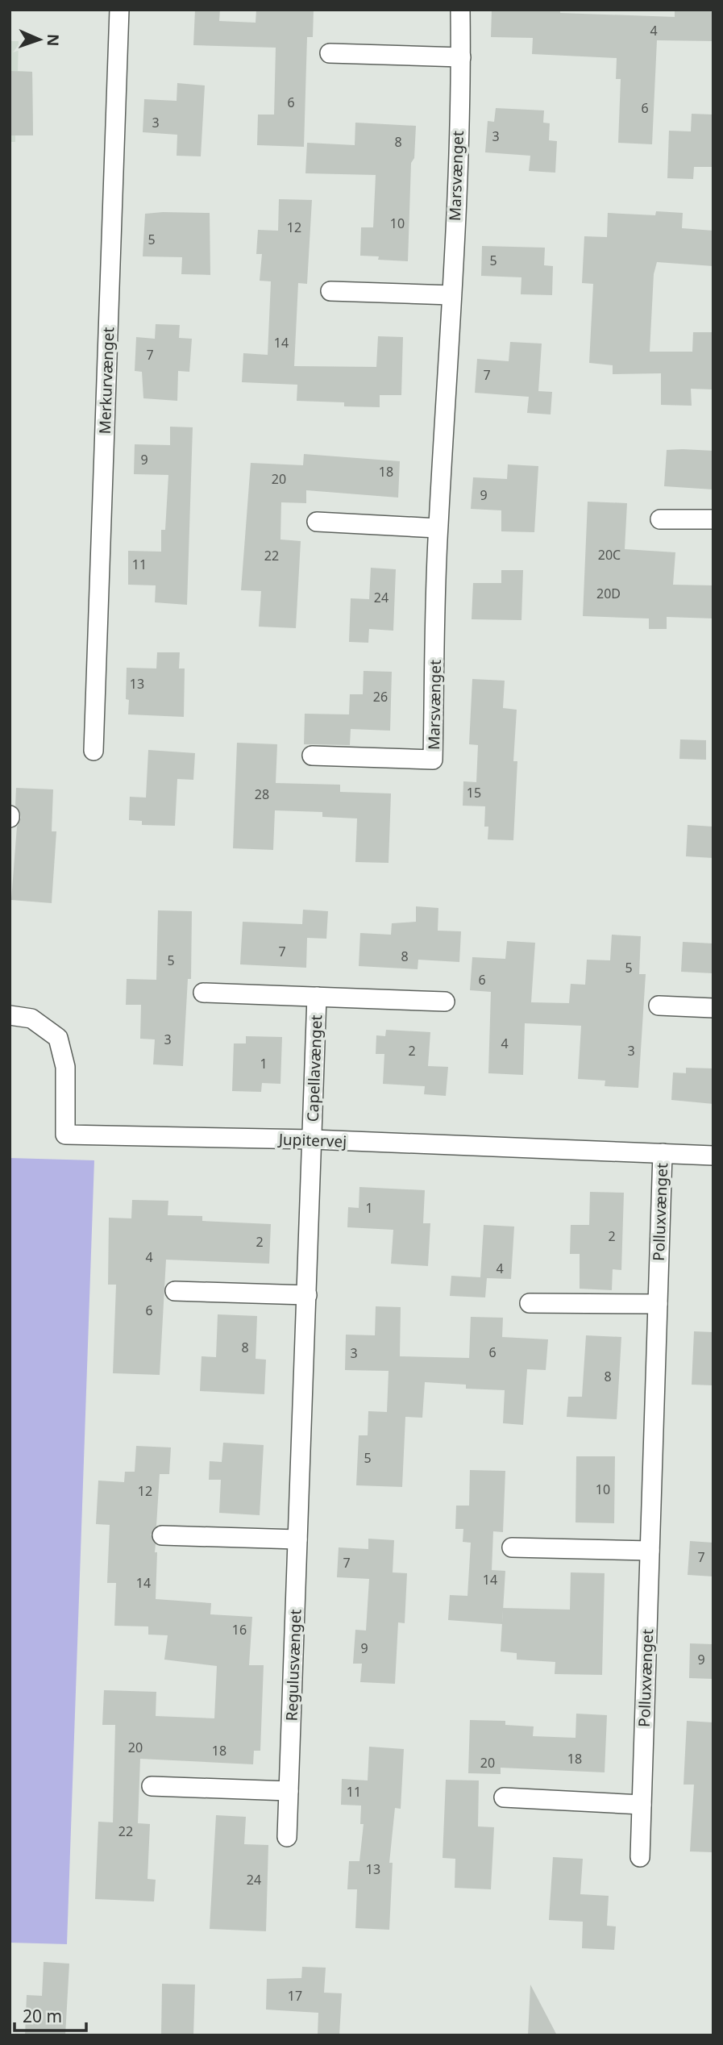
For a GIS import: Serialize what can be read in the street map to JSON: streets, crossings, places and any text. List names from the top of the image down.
{
  "streets": {
    "street": [
      "Marsvænget",
      "Merkurvænget",
      "Capellavænget",
      "Jupitervej",
      "Polluxvænget",
      "Regulusvænget"
    ]
  },
  "crossings": [
    ["Capellavænget", "Jupitervej"],
    ["Capellavænget", "Regulusvænget"],
    ["Jupitervej", "Polluxvænget"],
    ["Jupitervej", "Regulusvænget"]
  ],
  "house_numbers": [
    "4",
    "6",
    "6",
    "3",
    "3",
    "8",
    "10",
    "12",
    "5",
    "5",
    "14",
    "7",
    "7",
    "9",
    "18",
    "20",
    "9",
    "20C",
    "22",
    "11",
    "20D",
    "24",
    "13",
    "26",
    "15",
    "28",
    "7",
    "8",
    "5",
    "5",
    "6",
    "3",
    "4",
    "2",
    "3",
    "1",
    "1",
    "2",
    "2",
    "4",
    "4",
    "6",
    "8",
    "6",
    "3",
    "8",
    "5",
    "10",
    "12",
    "7",
    "7",
    "14",
    "14",
    "16",
    "9",
    "9",
    "20",
    "18",
    "18",
    "20",
    "11",
    "22",
    "13",
    "24",
    "17"
  ],
  "scale_bar": "20 m",
  "north": "right"
}
